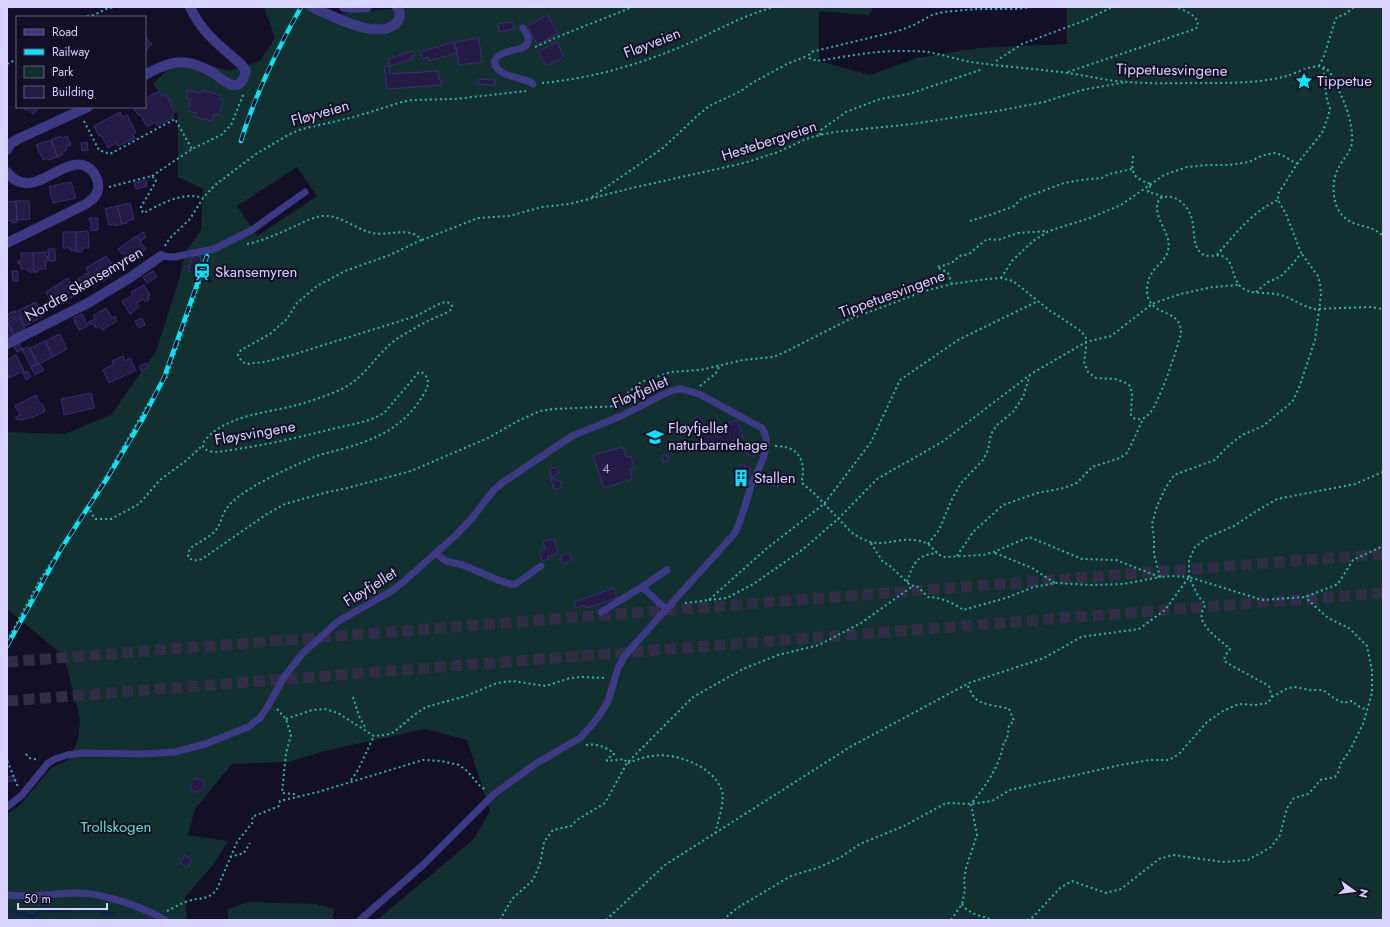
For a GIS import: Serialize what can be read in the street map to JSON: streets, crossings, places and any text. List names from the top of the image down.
{
  "streets": {
    "street": ["Nordre Skansemyren"],
    "lane": ["Fløyfjellet"],
    "path": [
      "Fløyveien",
      "Tippetuesvingene",
      "Hestebergveien",
      "Fløysvingene"
    ]
  },
  "crossings": [
    ["Fløyveien", "Nordre Skansemyren"],
    ["Tippetuesvingene", "Hestebergveien"],
    ["Tippetuesvingene", "Fløysvingene"],
    ["Hestebergveien", "Fløysvingene"],
    ["Fløyfjellet", "Fløysvingene"]
  ],
  "parks": ["Trollskogen"],
  "places": {
    "place": ["Tippetue"],
    "station": ["Skansemyren"],
    "school or university": ["Fløyfjellet naturbarnehage"],
    "building": ["Stallen"]
  },
  "house_numbers": ["4"],
  "legend": [
    "Road",
    "Railway",
    "Park",
    "Building"
  ],
  "scale_bar": "50 m",
  "north": "right"
}
